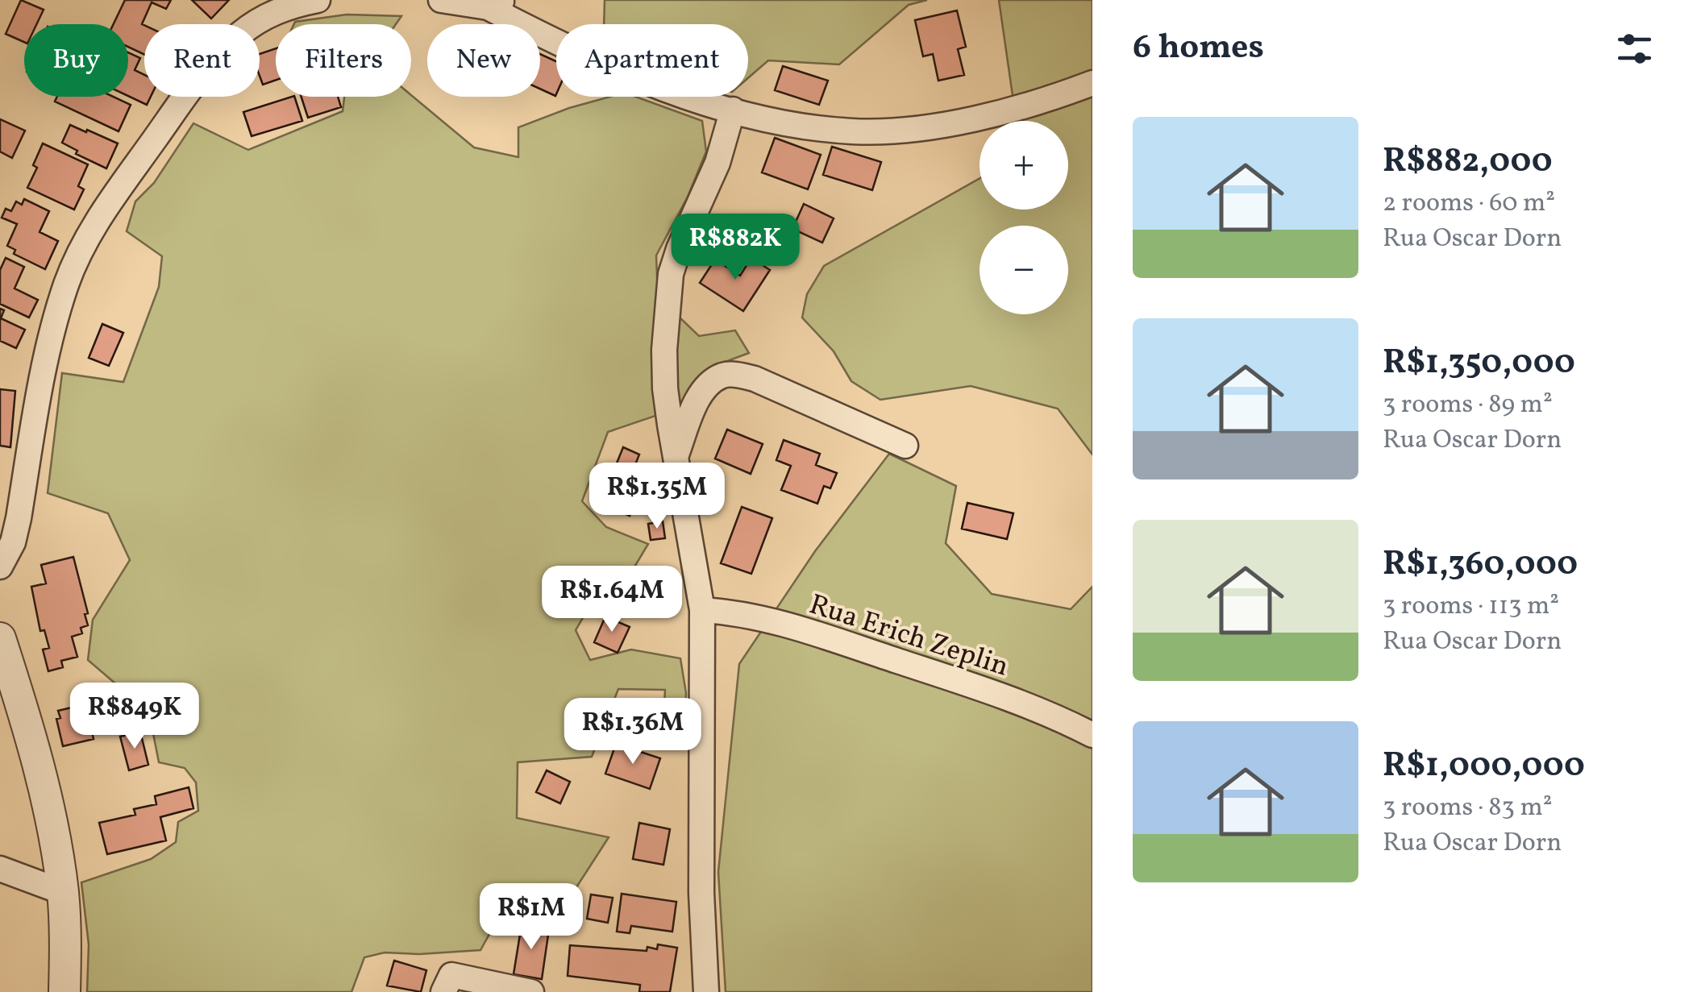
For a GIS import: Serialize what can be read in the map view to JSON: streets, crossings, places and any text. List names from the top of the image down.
{
  "streets": {
    "street": ["Rua Erich Zeplin"]
  },
  "page": {
    "heading": "6 homes",
    "chip": [
      "Buy",
      "Rent",
      "Filters",
      "New",
      "Apartment"
    ],
    "list": [
      {
        "name": "R$882,000",
        "note": "2 rooms · 60 m² · Rua Oscar Dorn"
      },
      {
        "name": "R$1,350,000",
        "note": "3 rooms · 89 m² · Rua Oscar Dorn"
      },
      {
        "name": "R$1,360,000",
        "note": "3 rooms · 113 m² · Rua Oscar Dorn"
      },
      {
        "name": "R$1,000,000",
        "note": "3 rooms · 83 m² · Rua Oscar Dorn"
      }
    ],
    "map_buttons": ["+", "−"],
    "price": [
      "R$882K",
      "R$1.35M",
      "R$1.64M",
      "R$849K",
      "R$1.36M",
      "R$1M"
    ]
  }
}
